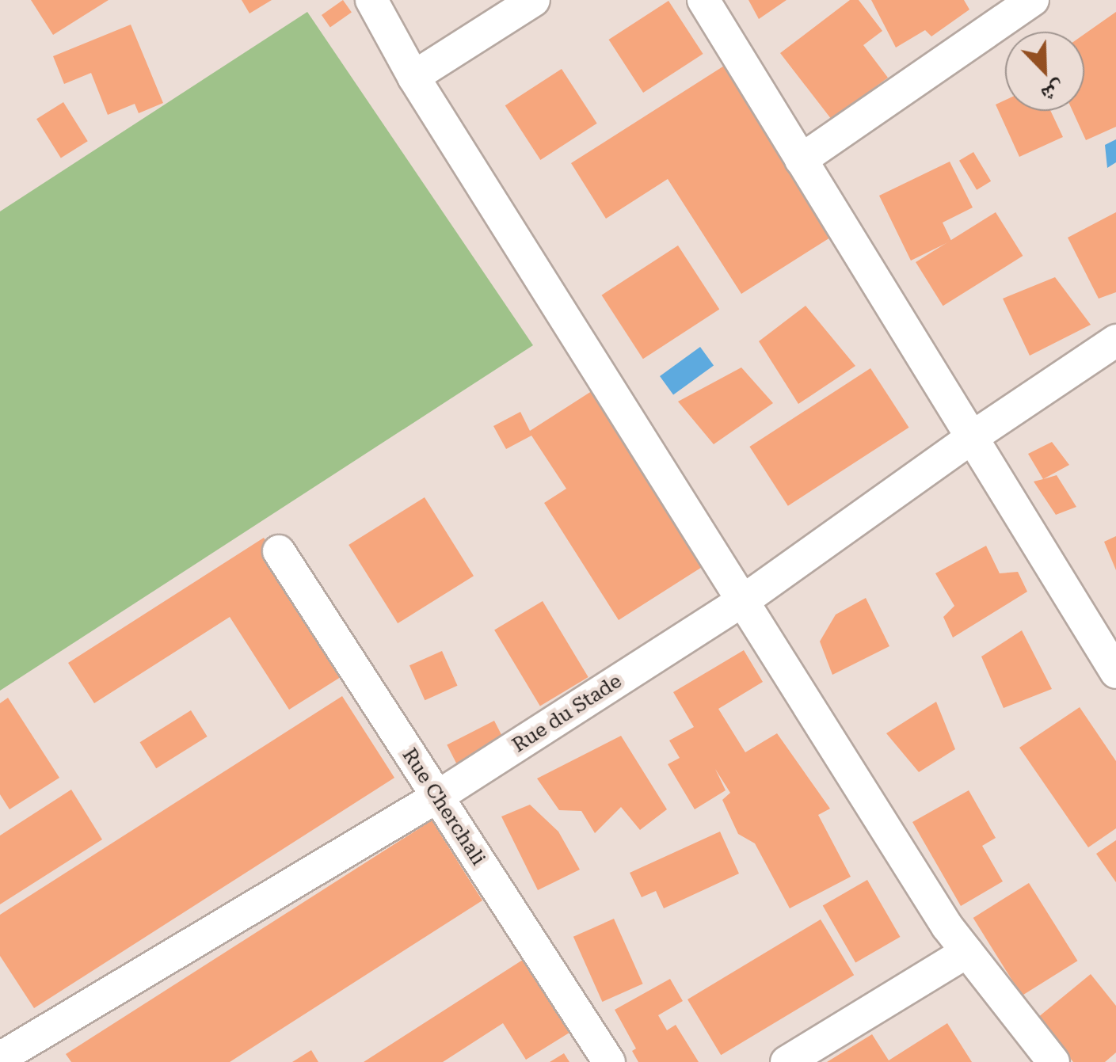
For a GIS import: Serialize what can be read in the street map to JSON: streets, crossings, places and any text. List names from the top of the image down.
{
  "streets": {
    "street": ["Rue du Stade", "Rue Cherchali"]
  },
  "crossings": [
    ["Rue du Stade", "Rue Cherchali"]
  ],
  "north": "bottom right"
}
